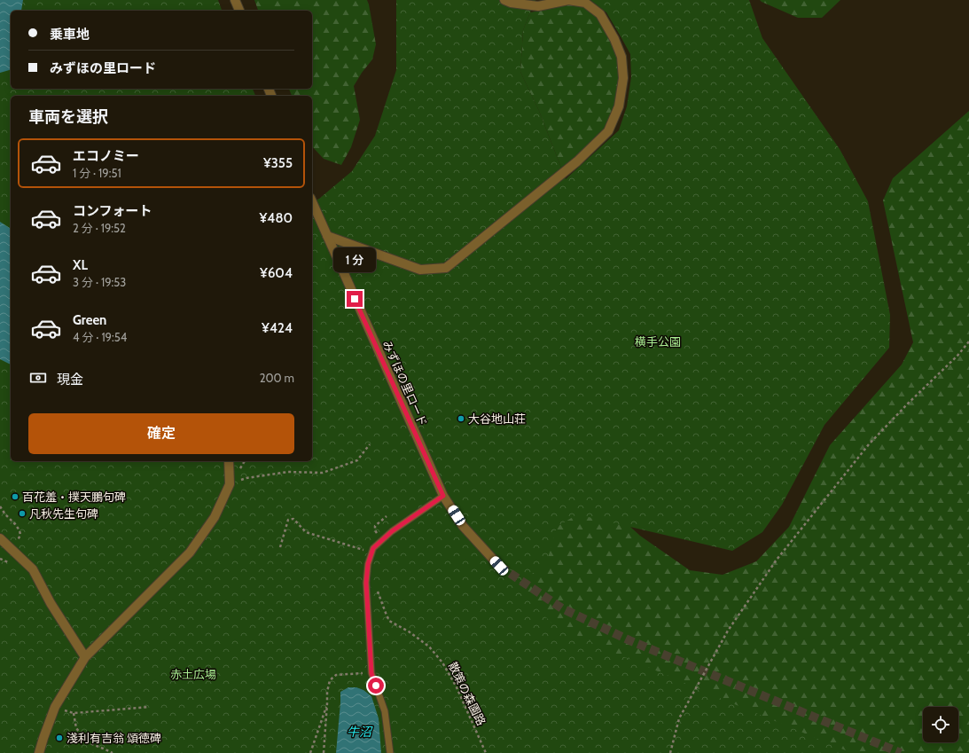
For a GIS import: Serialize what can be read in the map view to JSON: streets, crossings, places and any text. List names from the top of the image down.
{
  "streets": {
    "street": ["みずほの里ロード"],
    "path": ["散策の森園路"]
  },
  "water": ["牛沼"],
  "parks": ["横手公園", "赤土広場"],
  "places": [
    "大谷地山荘",
    "百花羞・撲天鵬句碑",
    "凡秋先生句碑",
    "淺利有吉翁 頌徳碑"
  ],
  "page": {
    "banner": ["乗車地", "みずほの里ロード"],
    "heading": "車両を選択",
    "list": [
      {
        "name": "エコノミー",
        "note": "1 分 · 19:51",
        "value": "¥355"
      },
      {
        "name": "コンフォート",
        "note": "2 分 · 19:52",
        "value": "¥480"
      },
      {
        "name": "XL",
        "note": "3 分 · 19:53",
        "value": "¥604"
      },
      {
        "name": "Green",
        "note": "4 分 · 19:54",
        "value": "¥424"
      }
    ],
    "bubble": "1 分",
    "pay": ["現金", "200 m"],
    "buttons": "確定"
  }
}
